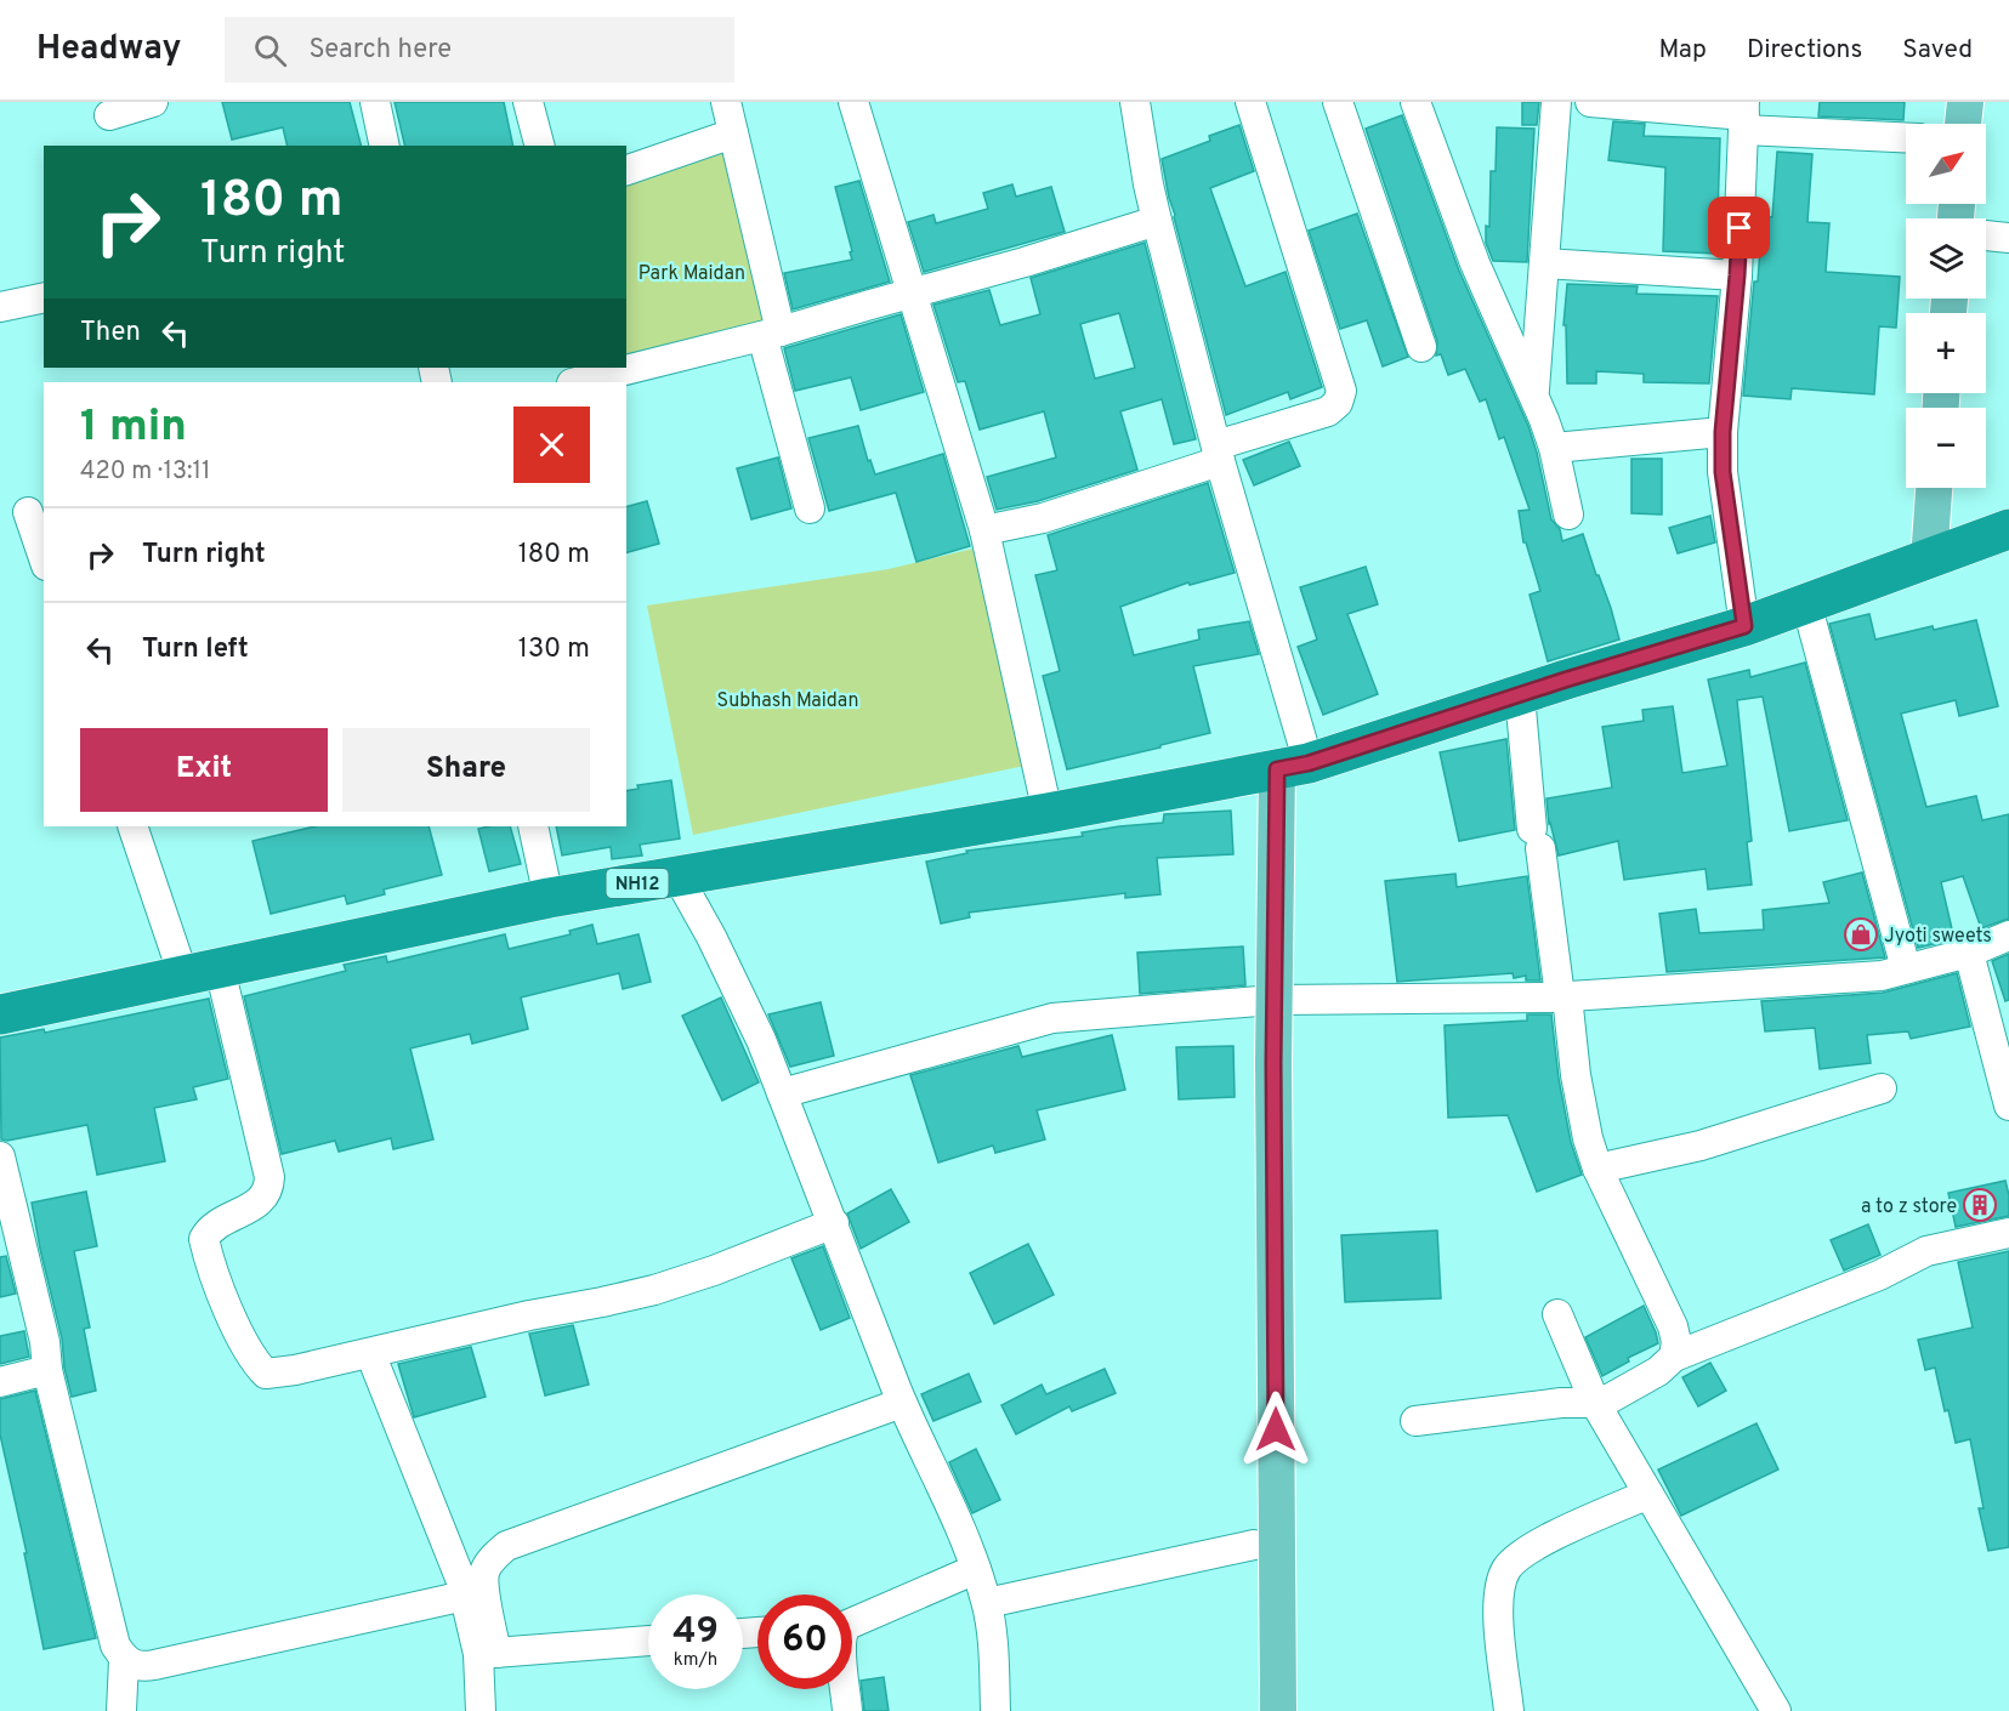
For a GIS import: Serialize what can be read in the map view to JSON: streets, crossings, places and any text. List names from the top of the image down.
{
  "streets": {
    "highway": ["NH12"]
  },
  "parks": ["Park Maidan", "Subhash Maidan"],
  "places": {
    "shop": ["Jyoti sweets"],
    "building": ["a to z store"]
  },
  "north": "top right",
  "page": {
    "header": "Headway",
    "search": "Search here",
    "nav": ["Map", "Directions", "Saved"],
    "map_buttons": ["+", "−"],
    "turn": ["180 m", "Turn right"],
    "then": "Then",
    "heading": ["1 min", "420 m · 13:11"],
    "list": [
      {
        "name": "Turn right",
        "value": "180 m"
      },
      {
        "name": "Turn left",
        "value": "130 m"
      }
    ],
    "buttons": ["Exit", "Share"],
    "speed": "49 km/h",
    "limit": "60"
  }
}
